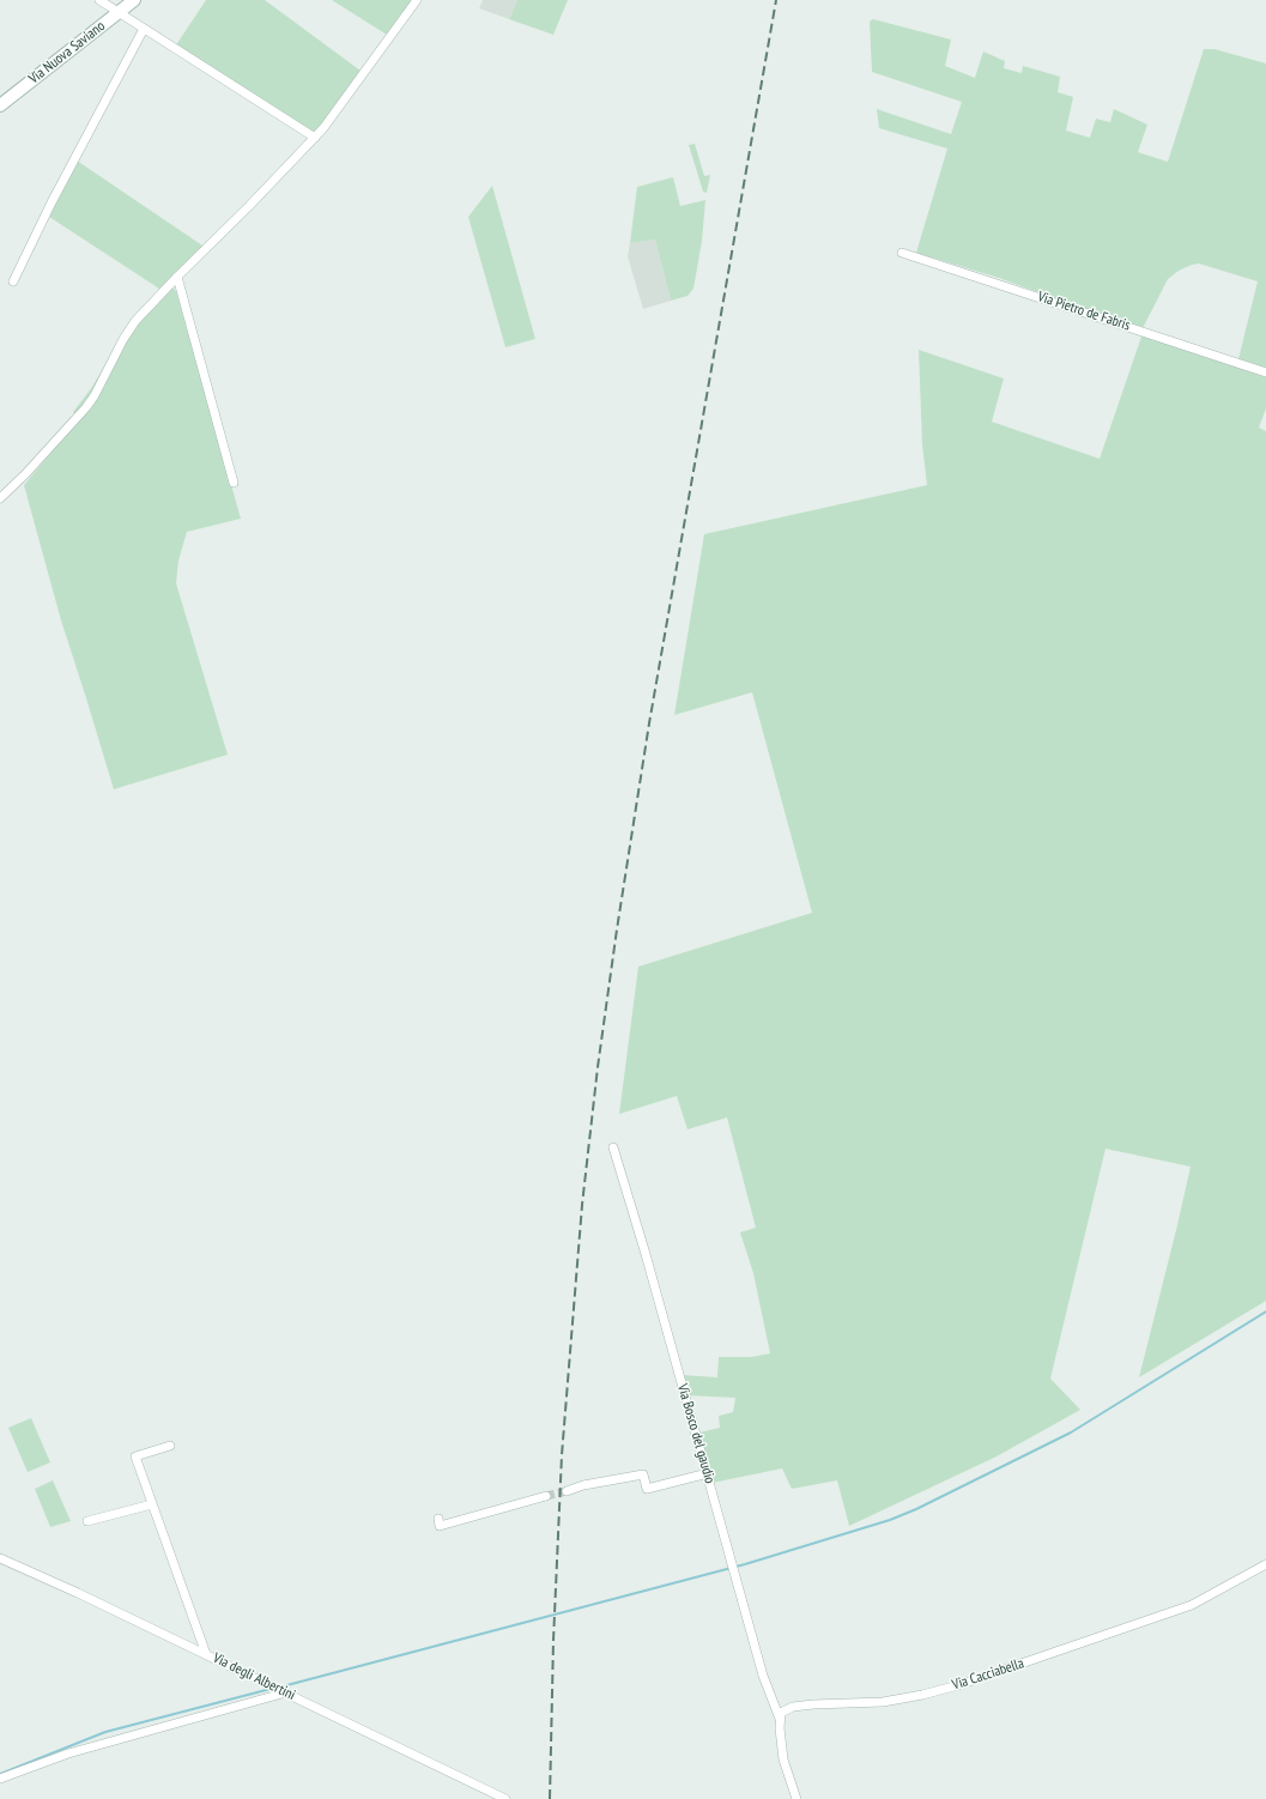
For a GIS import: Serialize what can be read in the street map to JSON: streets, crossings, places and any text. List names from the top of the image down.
{
  "streets": {
    "main road": ["Via Nuova Saviano"],
    "street": [
      "Via Pietro de Fabris",
      "Via Bosco del gaudio",
      "Via Cacciabella",
      "Via degli Albertini"
    ]
  },
  "crossings": [
    ["Via Bosco del gaudio", "Via Cacciabella"]
  ]
}
